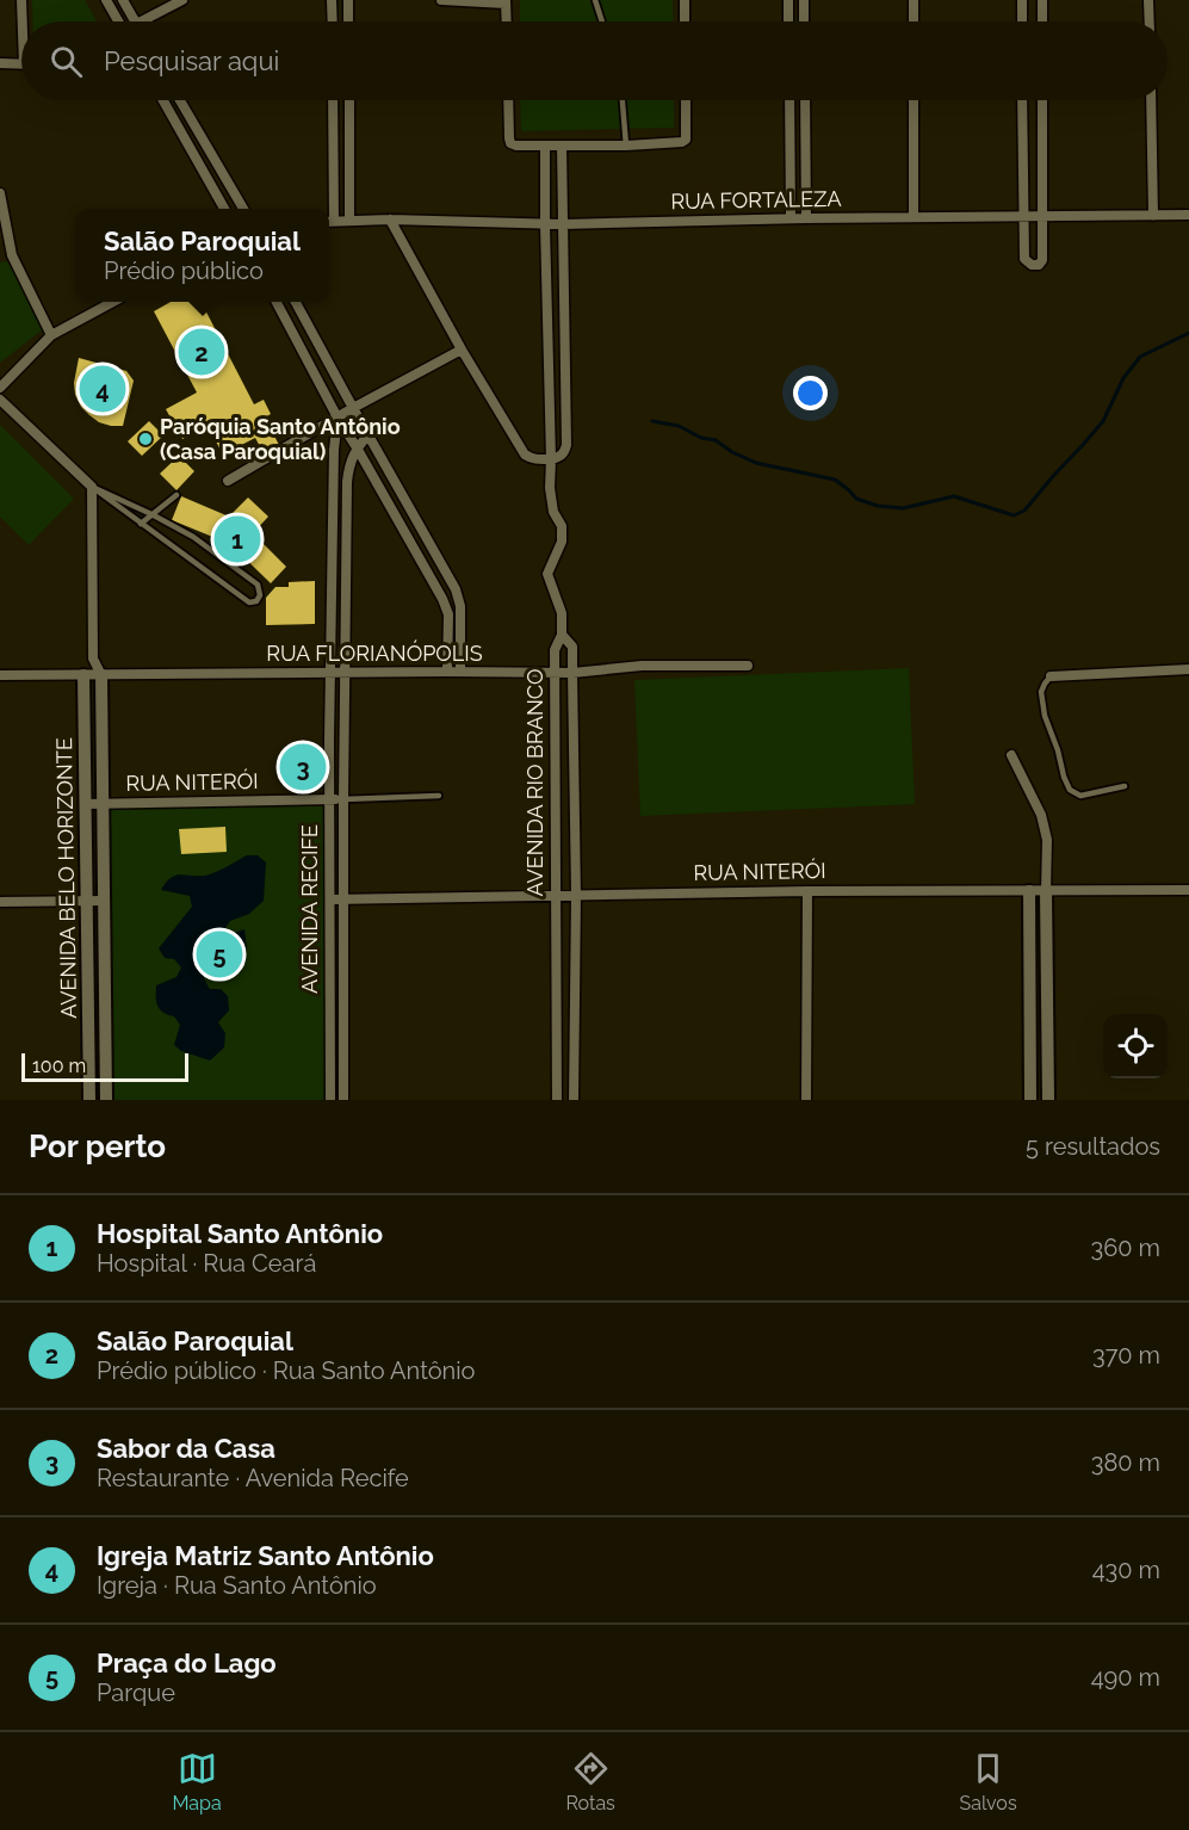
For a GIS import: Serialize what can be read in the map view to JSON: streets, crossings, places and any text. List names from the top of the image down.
{
  "streets": {
    "street": [
      "RUA FORTALEZA",
      "RUA FLORIANÓPOLIS",
      "RUA NITERÓI",
      "AVENIDA RIO BRANCO",
      "AVENIDA BELO HORIZONTE",
      "AVENIDA RECIFE"
    ]
  },
  "crossings": [
    ["RUA FLORIANÓPOLIS", "AVENIDA RIO BRANCO"],
    ["RUA FLORIANÓPOLIS", "AVENIDA BELO HORIZONTE"],
    ["RUA FLORIANÓPOLIS", "AVENIDA RECIFE"],
    ["RUA NITERÓI", "AVENIDA RIO BRANCO"],
    ["RUA NITERÓI", "AVENIDA BELO HORIZONTE"],
    ["RUA NITERÓI", "AVENIDA RECIFE"]
  ],
  "places": ["Paróquia Santo Antônio (Casa Paroquial)"],
  "scale_bar": "100 m",
  "page": {
    "search": "Pesquisar aqui",
    "popup": ["Salão Paroquial", "Prédio público"],
    "pins": [
      "2",
      "4",
      "1",
      "3",
      "5"
    ],
    "scale": "100 m",
    "heading": ["Por perto", "5 resultados"],
    "list": [
      {
        "mark": "1",
        "name": "Hospital Santo Antônio",
        "note": "Hospital · Rua Ceará",
        "value": "360 m"
      },
      {
        "mark": "2",
        "name": "Salão Paroquial",
        "note": "Prédio público · Rua Santo Antônio",
        "value": "370 m"
      },
      {
        "mark": "3",
        "name": "Sabor da Casa",
        "note": "Restaurante · Avenida Recife",
        "value": "380 m"
      },
      {
        "mark": "4",
        "name": "Igreja Matriz Santo Antônio",
        "note": "Igreja · Rua Santo Antônio",
        "value": "430 m"
      },
      {
        "mark": "5",
        "name": "Praça do Lago",
        "note": "Parque",
        "value": "490 m"
      }
    ],
    "nav": ["Mapa", "Rotas", "Salvos"]
  }
}
